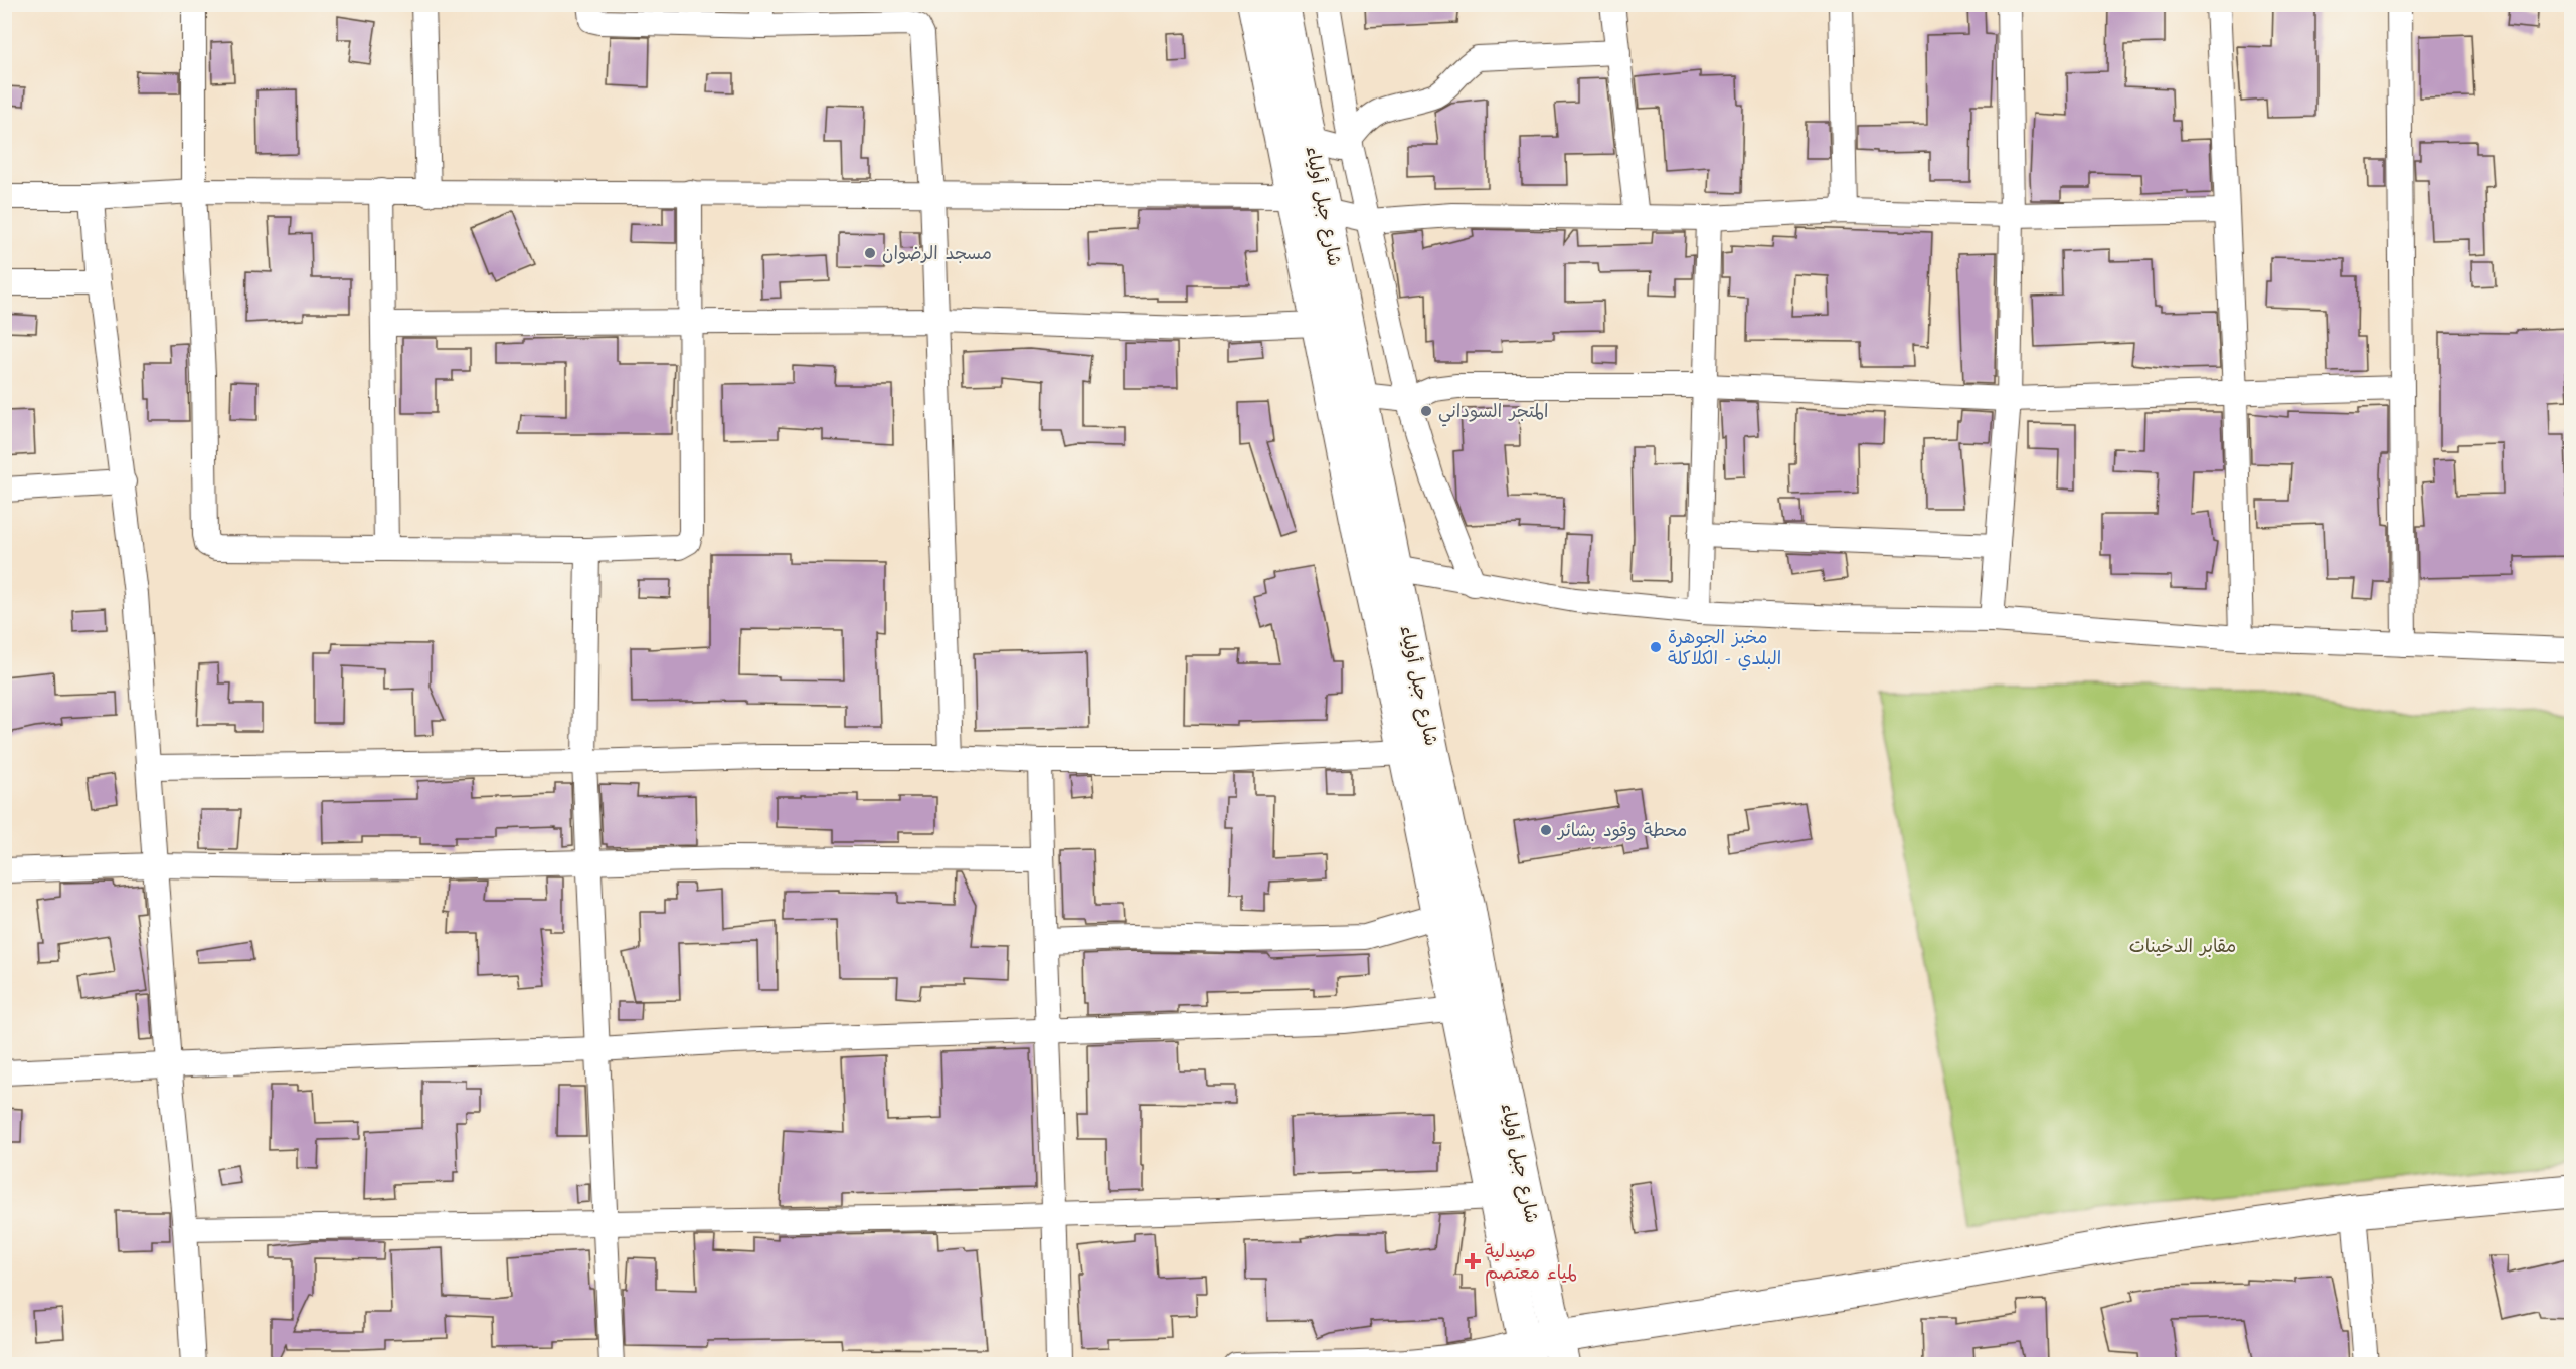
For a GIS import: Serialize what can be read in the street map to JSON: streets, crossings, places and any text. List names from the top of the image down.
{
  "streets": {
    "main road": ["شارع جبل أولياء"]
  },
  "parks": ["مقابر الدخينات"],
  "places": {
    "other": [
      "مسجد الرضوان",
      "المتجر السوداني",
      "مخبز الجوهرة البلدي - الكلاكلة",
      "محطة وقود بشائر"
    ],
    "health": ["صيدلية لمياء معتصم"]
  }
}
